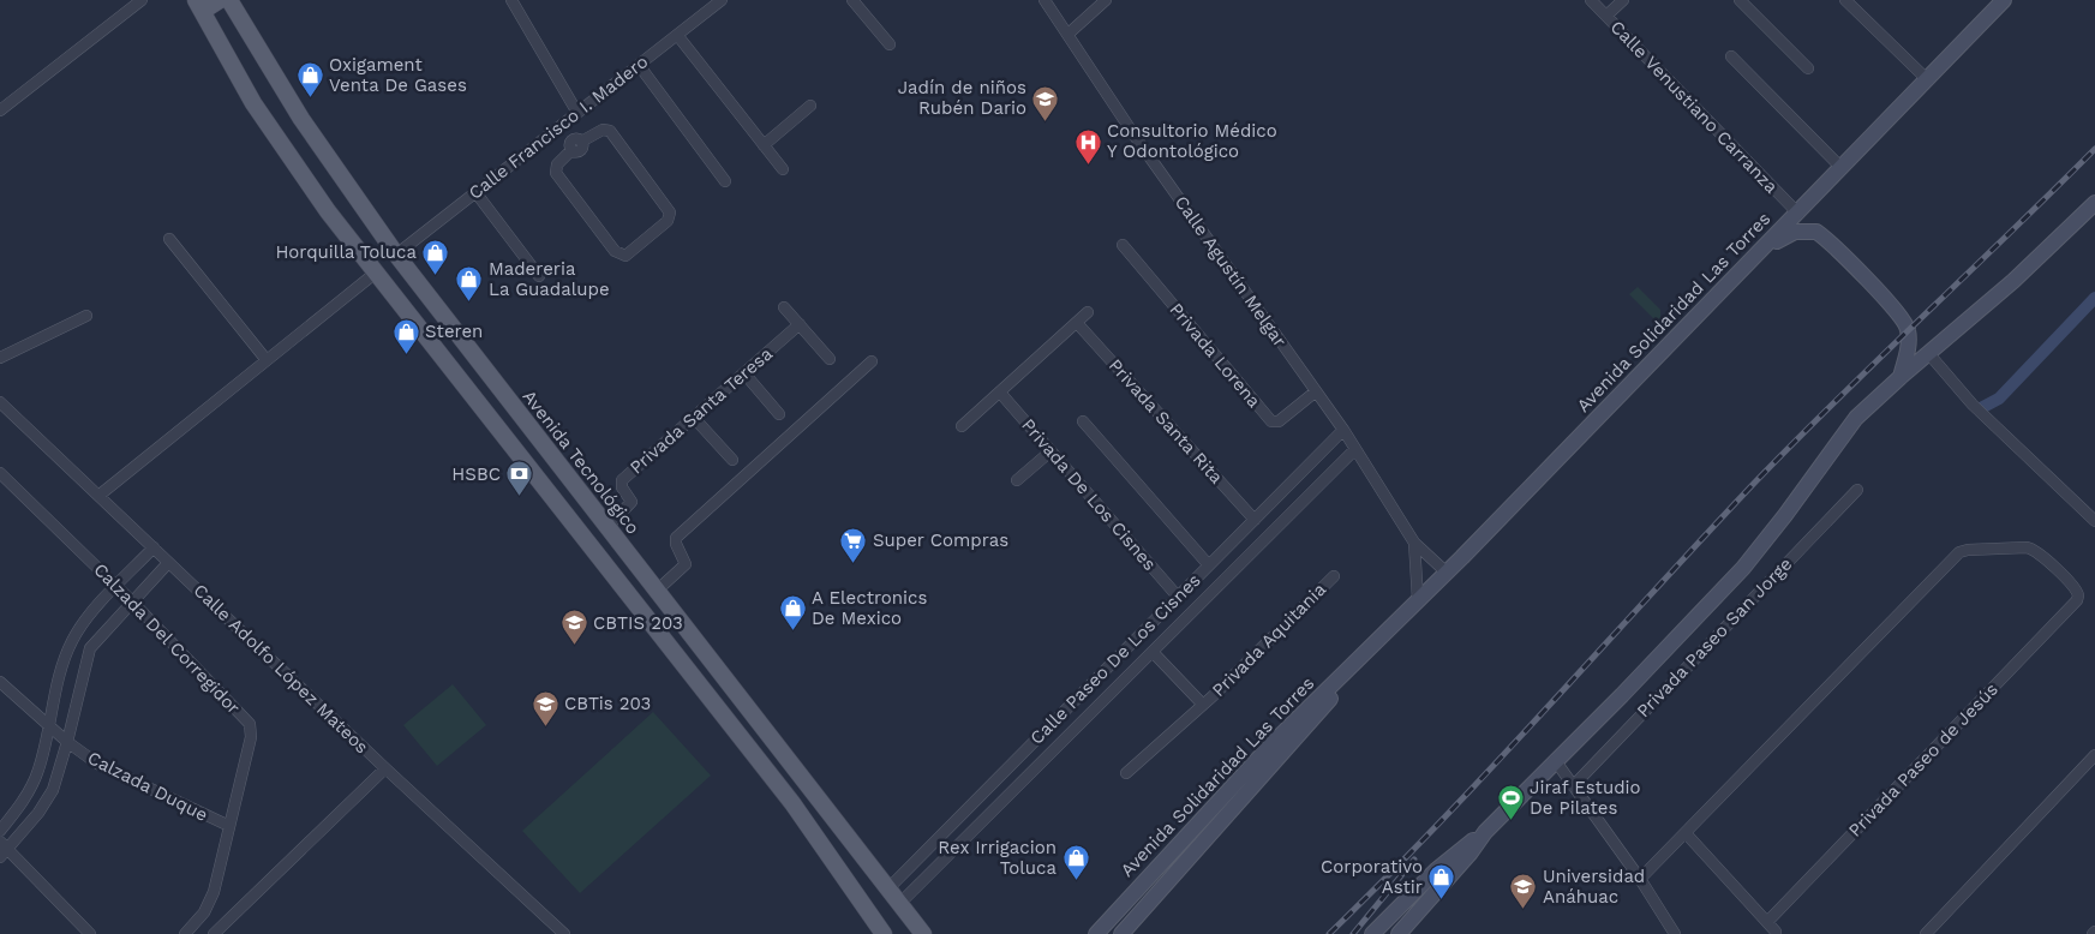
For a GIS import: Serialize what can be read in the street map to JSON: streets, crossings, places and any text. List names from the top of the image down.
{
  "streets": {
    "main road": ["Avenida Solidaridad Las Torres", "Avenida Tecnológico"],
    "street": [
      "Calle Venustiano Carranza",
      "Calle Francisco I. Madero",
      "Calle Agustín Melgar",
      "Privada Lorena",
      "Privada Santa Teresa",
      "Privada Santa Rita",
      "Privada De Los Cisnes",
      "Privada Paseo San Jorge",
      "Calzada Del Corregidor",
      "Privada Aquitania",
      "Calle Paseo De Los Cisnes",
      "Calle Adolfo López Mateos",
      "Privada Paseo de Jesús",
      "Calzada Duque"
    ]
  },
  "crossings": [
    ["Calle Venustiano Carranza", "Avenida Solidaridad Las Torres"],
    ["Calle Francisco I. Madero", "Avenida Tecnológico"],
    ["Calle Agustín Melgar", "Avenida Solidaridad Las Torres"],
    ["Calle Agustín Melgar", "Privada Lorena"],
    ["Calle Agustín Melgar", "Calle Paseo De Los Cisnes"],
    ["Privada Santa Teresa", "Avenida Tecnológico"],
    ["Privada Santa Rita", "Calle Paseo De Los Cisnes"],
    ["Avenida Tecnológico", "Calle Paseo De Los Cisnes"],
    ["Privada De Los Cisnes", "Calle Paseo De Los Cisnes"],
    ["Calzada Del Corregidor", "Calzada Duque"],
    ["Privada Aquitania", "Calle Paseo De Los Cisnes"]
  ],
  "places": {
    "shop": [
      "Oxigament Venta De Gases",
      "Horquilla Toluca",
      "Madereria La Guadalupe",
      "Steren",
      "A Electronics De Mexico",
      "Rex Irrigacion Toluca",
      "Corporativo Astir"
    ],
    "school or university": [
      "Jadín de niños Rubén Dario",
      "CBTIS 203",
      "CBTis 203",
      "Universidad Anáhuac"
    ],
    "hospital": ["Consultorio Médico Y Odontológico"],
    "bank": ["HSBC"],
    "supermarket": ["Super Compras"],
    "sports": ["Jiraf Estudio De Pilates"]
  }
}
